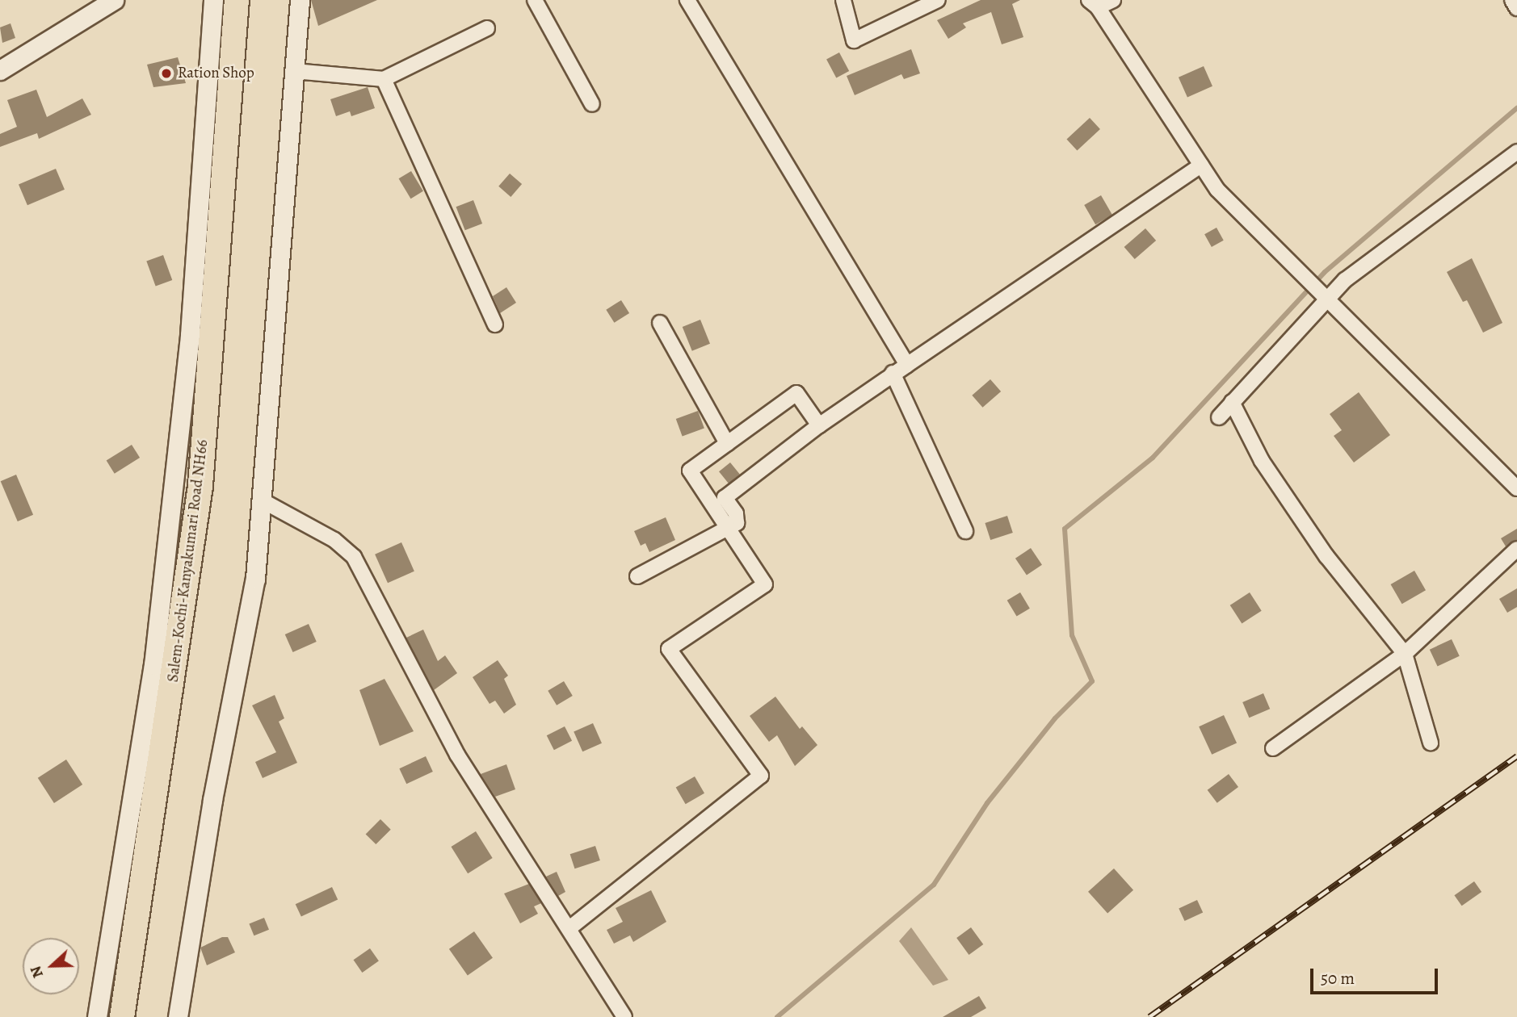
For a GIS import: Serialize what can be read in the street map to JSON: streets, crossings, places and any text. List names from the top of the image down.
{
  "streets": {
    "highway": ["Salem-Kochi-Kanyakumari Road NH66"]
  },
  "places": ["Ration Shop"],
  "scale_bar": "50 m",
  "north": "left"
}
